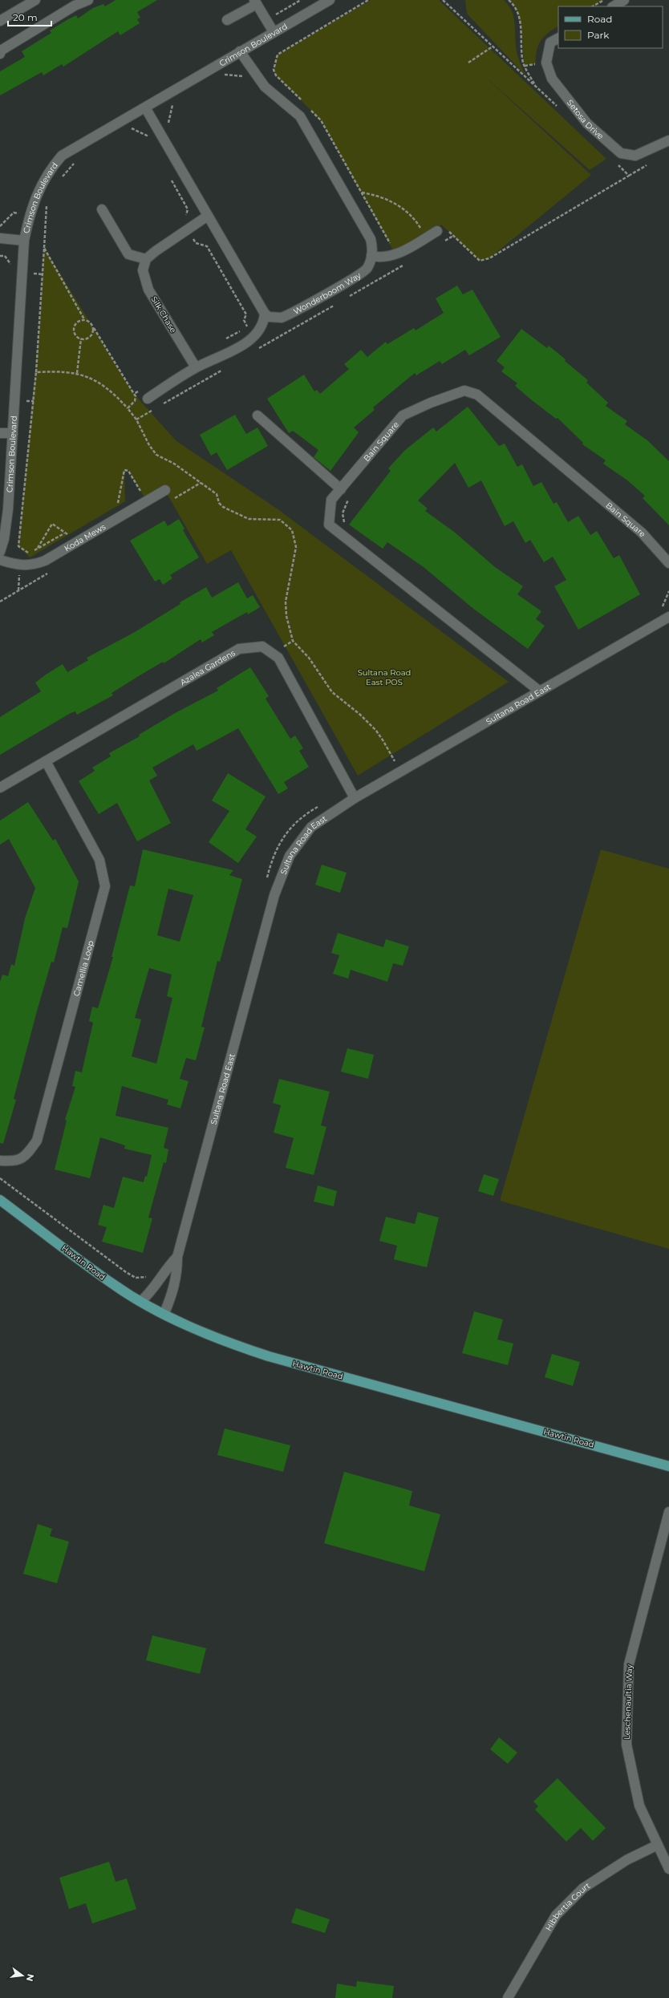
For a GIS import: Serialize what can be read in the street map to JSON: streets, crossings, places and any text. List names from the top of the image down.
{
  "streets": {
    "main road": ["Hawtin Road"],
    "street": [
      "Crimson Boulevard",
      "Setosa Drive",
      "Wonderboom Way",
      "Silk Chase",
      "Bain Square",
      "Koda Mews",
      "Azalea Gardens",
      "Sultana Road East",
      "Camellia Loop",
      "Leschenaultia Way",
      "Hibbertia Court"
    ]
  },
  "crossings": [
    ["Crimson Boulevard", "Wonderboom Way"],
    ["Bain Square", "Sultana Road East"],
    ["Azalea Gardens", "Sultana Road East"],
    ["Azalea Gardens", "Camellia Loop"],
    ["Sultana Road East", "Hawtin Road"],
    ["Leschenaultia Way", "Hibbertia Court"]
  ],
  "parks": ["Sultana Road East POS"],
  "legend": ["Road", "Park"],
  "scale_bar": "20 m",
  "north": "right"
}
